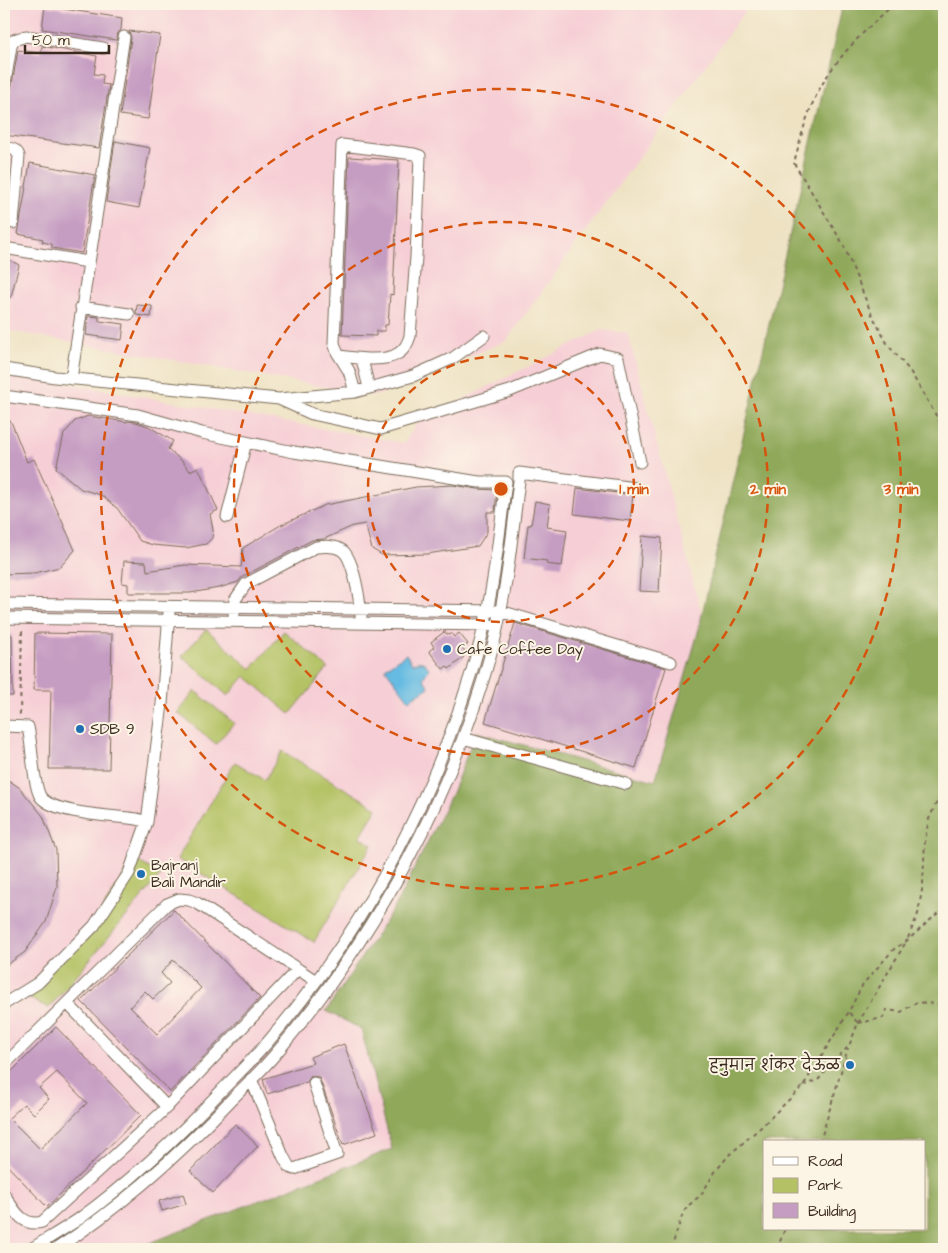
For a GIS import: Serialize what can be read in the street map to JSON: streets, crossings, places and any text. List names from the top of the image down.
{
  "places": [
    "Cafe Coffee Day",
    "SDB 9",
    "Bajranj Bali Mandir",
    "हनुमान शंकर देऊळ"
  ],
  "legend": ["Road", "Park", "Building"],
  "scale_bar": "50 m",
  "rings": ["1 min", "2 min", "3 min"]
}
